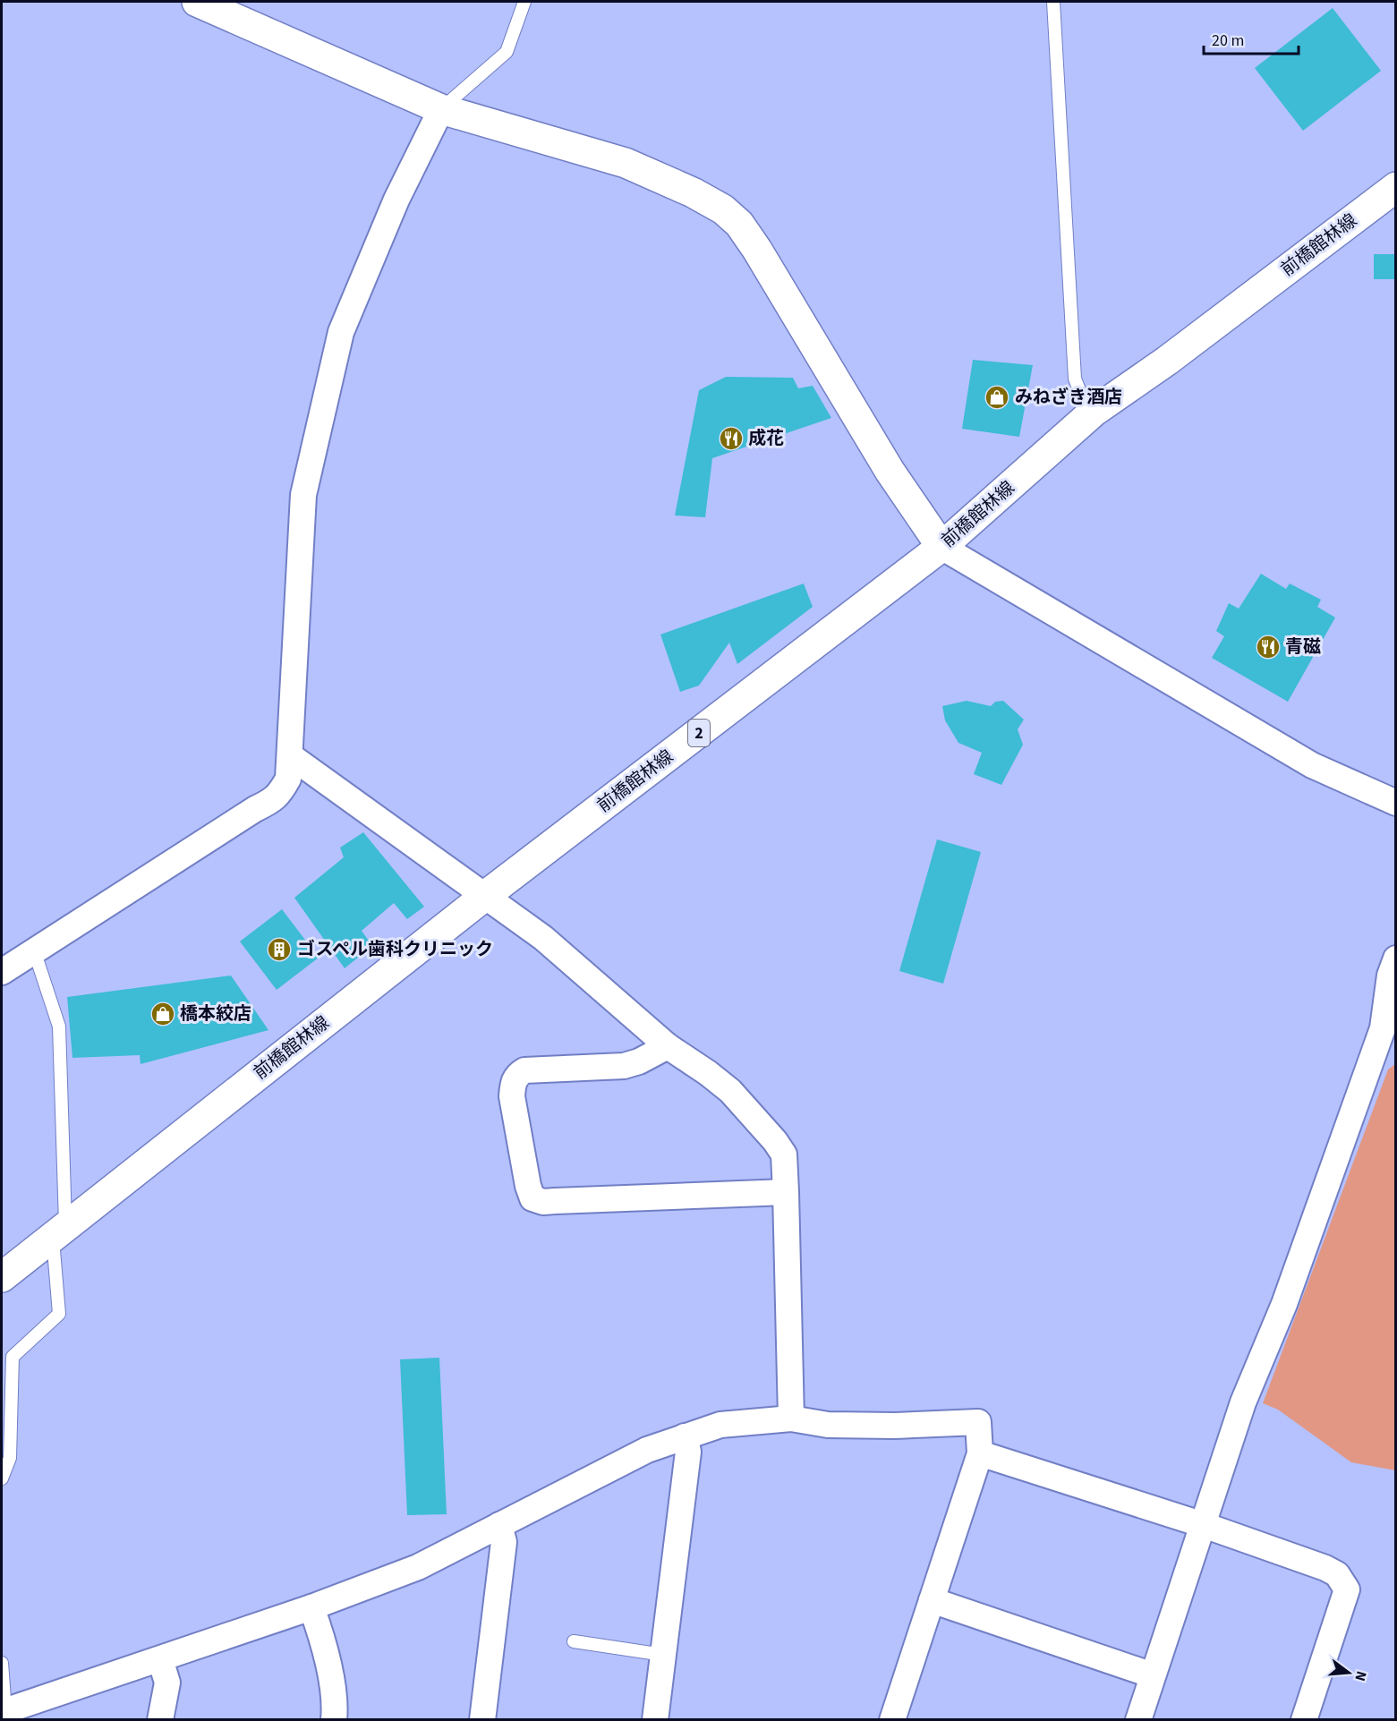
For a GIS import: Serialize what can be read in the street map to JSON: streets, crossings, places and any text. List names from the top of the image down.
{
  "streets": {
    "main road": ["前橋館林線", "2"]
  },
  "places": {
    "shop": ["みねざき酒店", "橋本絞店"],
    "restaurant": ["成花", "青磁"],
    "building": ["ゴスペル歯科クリニック"]
  },
  "scale_bar": "20 m",
  "north": "right"
}
